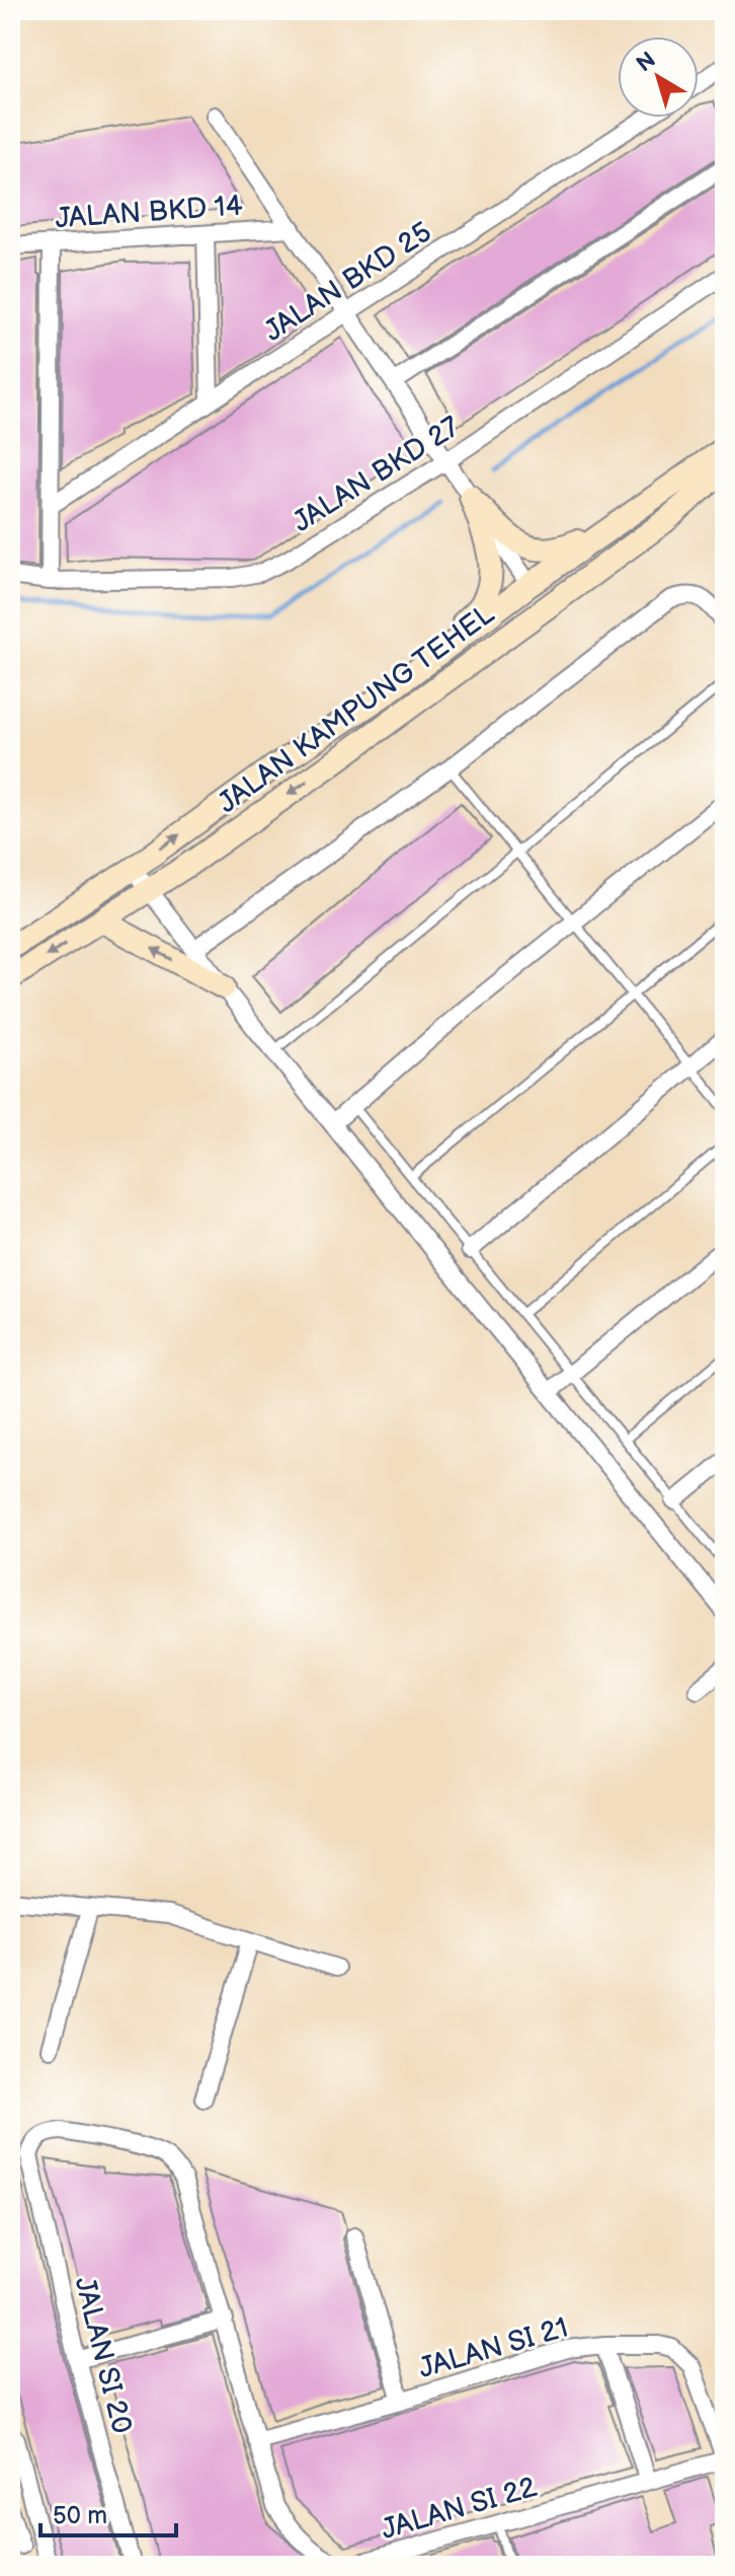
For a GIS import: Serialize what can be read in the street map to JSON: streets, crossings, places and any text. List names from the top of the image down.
{
  "streets": {
    "main road": ["JALAN KAMPUNG TEHEL"],
    "street": [
      "JALAN BKD 14",
      "JALAN BKD 25",
      "JALAN BKD 27",
      "JALAN SI 21",
      "JALAN SI 20",
      "JALAN SI 22"
    ]
  },
  "crossings": [
    ["JALAN SI 21", "JALAN SI 22"],
    ["JALAN SI 20", "JALAN SI 22"]
  ],
  "scale_bar": "50 m",
  "north": "top left"
}
